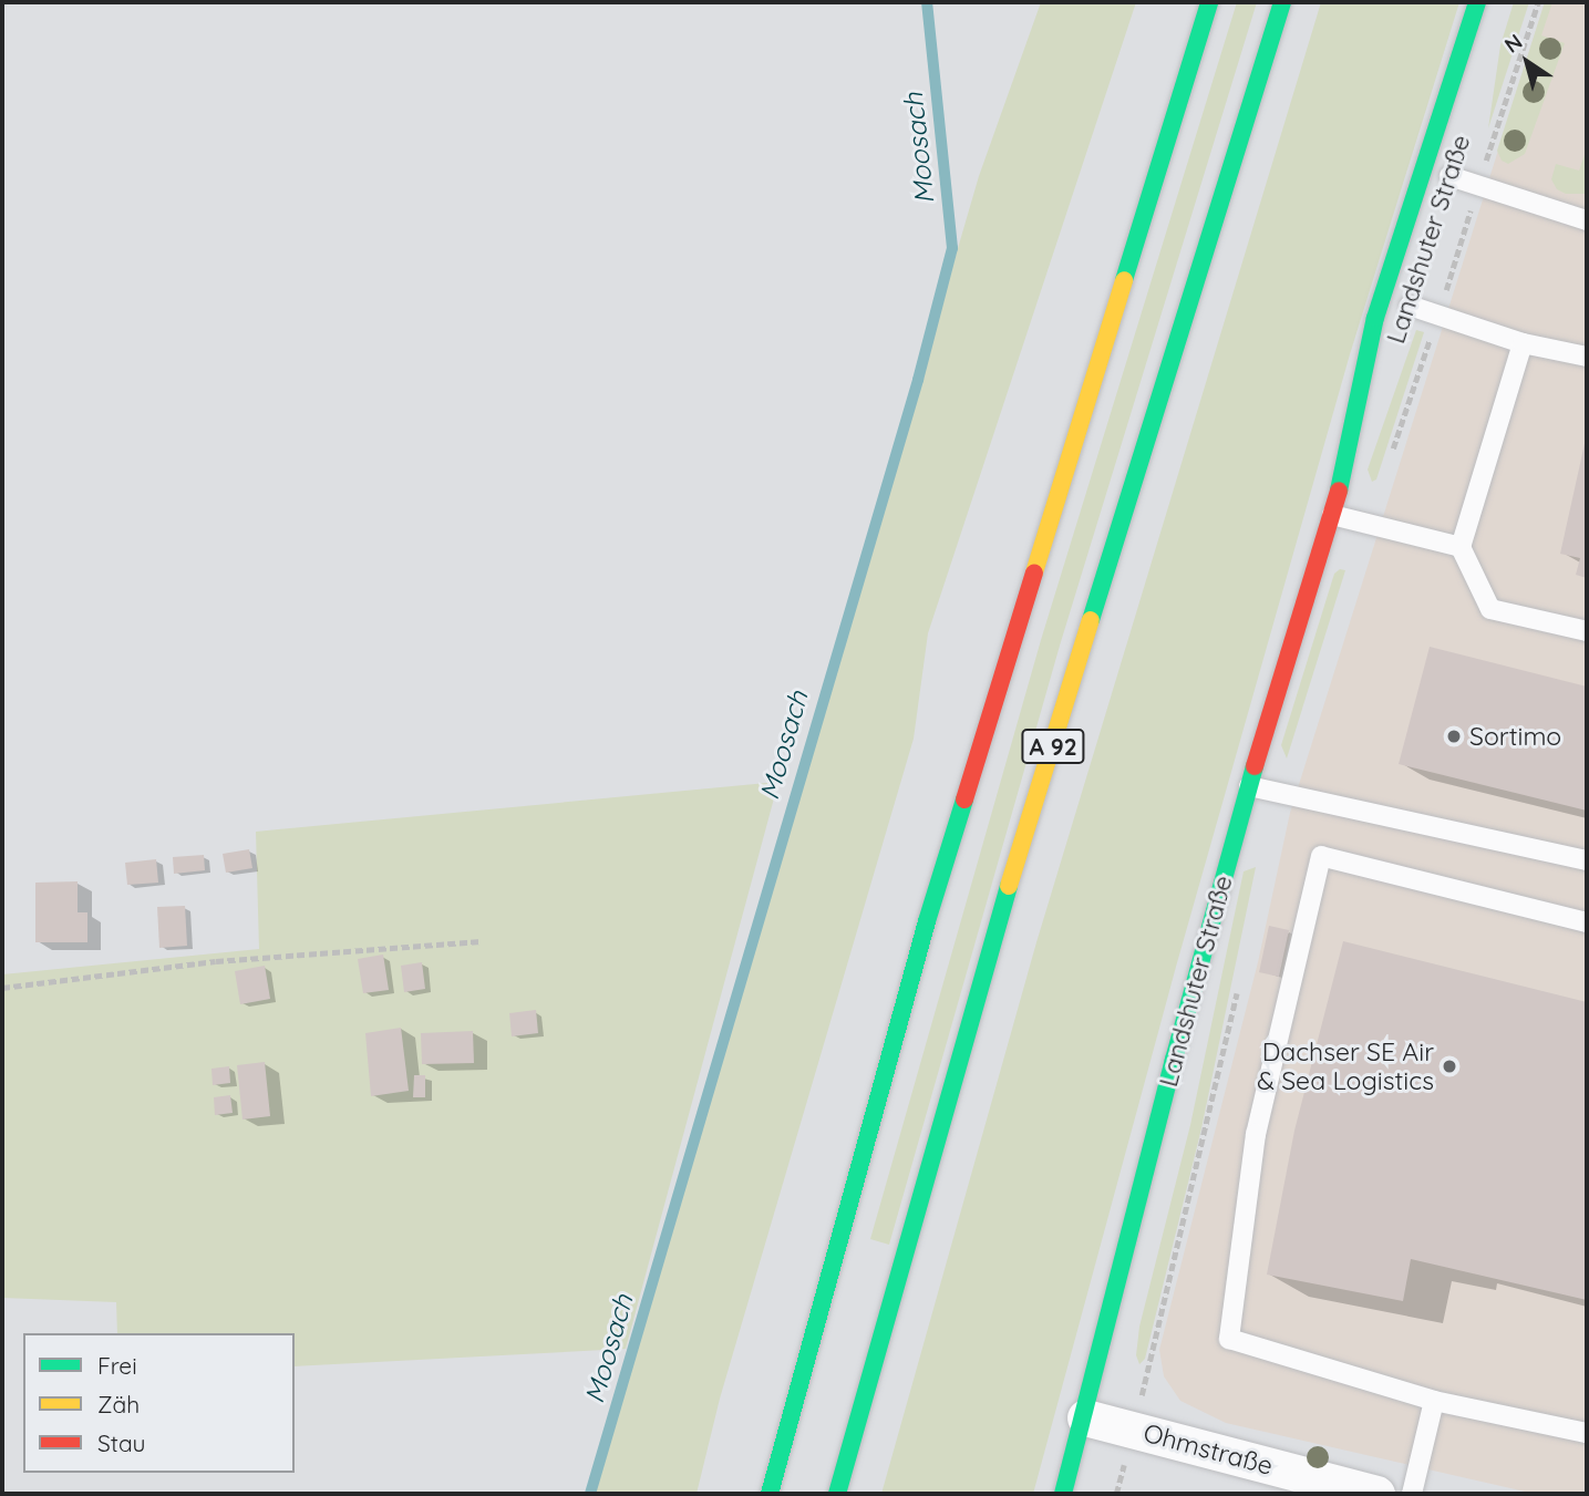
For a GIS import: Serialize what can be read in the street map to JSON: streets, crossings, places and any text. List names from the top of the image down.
{
  "streets": {
    "main road": ["Landshuter Straße", "A 92"],
    "street": ["Ohmstraße"]
  },
  "crossings": [
    ["Landshuter Straße", "Ohmstraße"]
  ],
  "water": ["Moosach"],
  "places": ["Sortimo", "Dachser SE Air & Sea Logistics"],
  "legend": ["Frei", "Zäh", "Stau"],
  "north": "top left"
}
